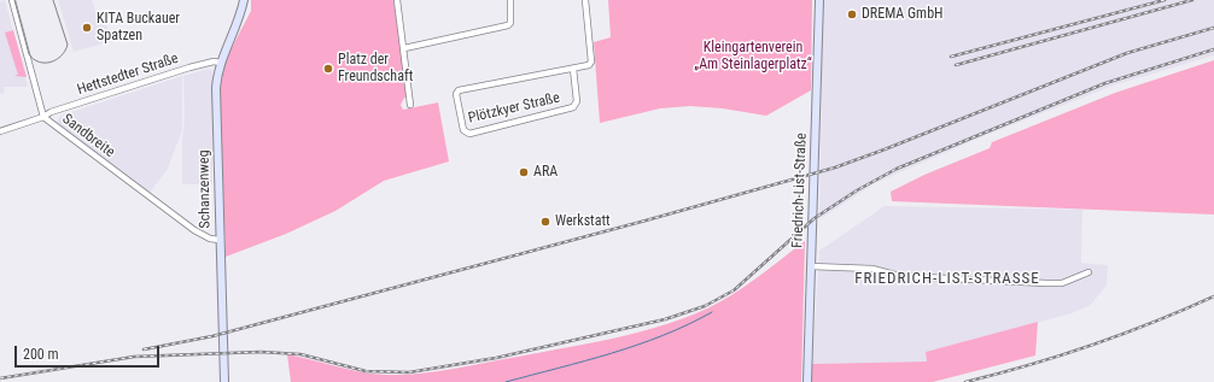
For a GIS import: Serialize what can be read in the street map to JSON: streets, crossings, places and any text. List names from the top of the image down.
{
  "streets": {
    "main road": ["Schanzenweg", "Friedrich-List-Straße"],
    "street": ["Hettstedter Straße", "Plötzkyer Straße", "Sandbreite"]
  },
  "crossings": [
    ["Hettstedter Straße", "Sandbreite"],
    ["Hettstedter Straße", "Schanzenweg"],
    ["Sandbreite", "Schanzenweg"]
  ],
  "districts": ["FRIEDRICH-LIST-STRASSE"],
  "parks": ["Kleingartenverein „Am Steinlagerplatz“"],
  "places": [
    "DREMA GmbH",
    "KITA Buckauer Spatzen",
    "Platz der Freundschaft",
    "ARA",
    "Werkstatt"
  ],
  "scale_bar": "200 m"
}
